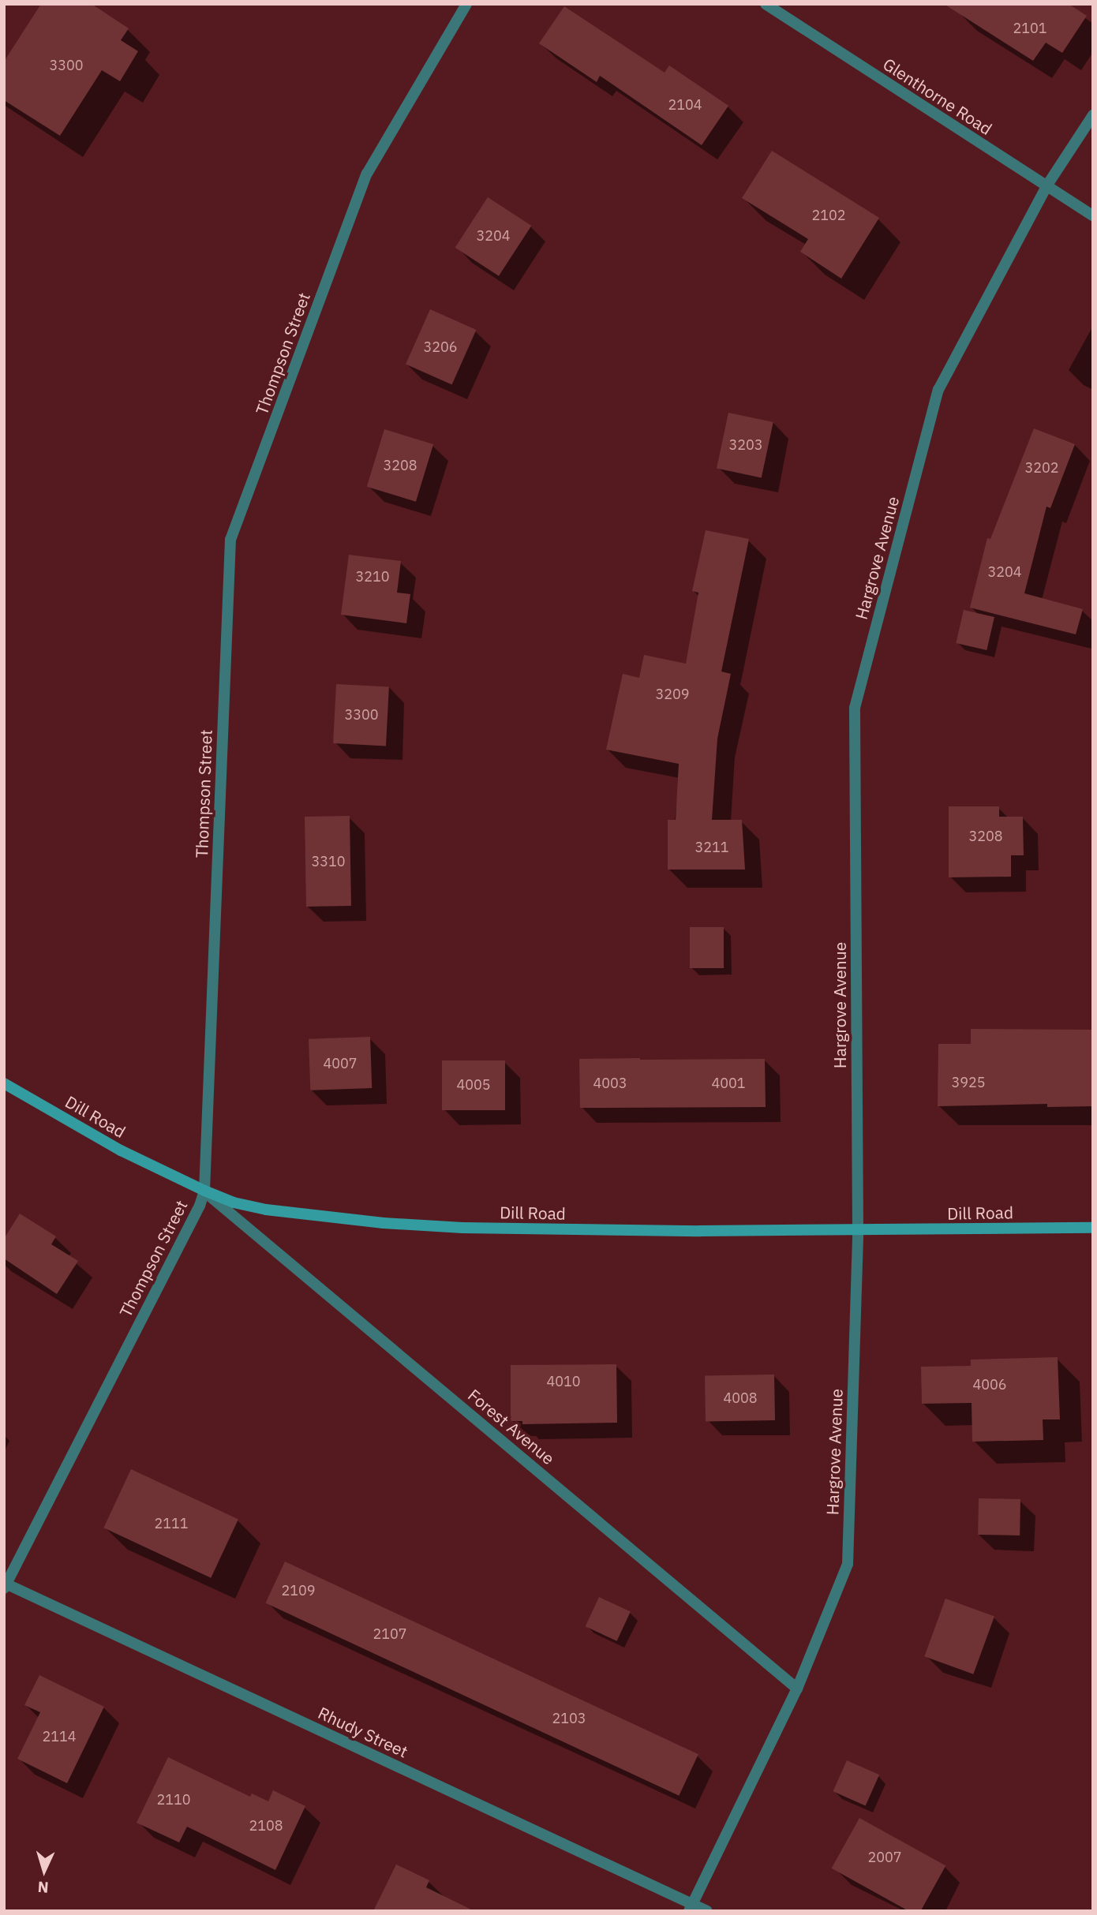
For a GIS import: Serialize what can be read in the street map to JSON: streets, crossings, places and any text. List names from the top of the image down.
{
  "streets": {
    "street": [
      "Glenthorne Road",
      "Thompson Street",
      "Hargrove Avenue",
      "Dill Road",
      "Forest Avenue",
      "Rhudy Street"
    ]
  },
  "crossings": [
    ["Glenthorne Road", "Hargrove Avenue"],
    ["Thompson Street", "Dill Road"],
    ["Thompson Street", "Forest Avenue"],
    ["Thompson Street", "Rhudy Street"],
    ["Hargrove Avenue", "Dill Road"],
    ["Hargrove Avenue", "Forest Avenue"],
    ["Hargrove Avenue", "Rhudy Street"],
    ["Dill Road", "Forest Avenue"]
  ],
  "house_numbers": [
    "2101",
    "3300",
    "2104",
    "2102",
    "3204",
    "3206",
    "3203",
    "3208",
    "3202",
    "3204",
    "3210",
    "3209",
    "3300",
    "3208",
    "3211",
    "3310",
    "4007",
    "3925",
    "4003",
    "4001",
    "4005",
    "4010",
    "4006",
    "4008",
    "2111",
    "2109",
    "2107",
    "2103",
    "2114",
    "2110",
    "2108",
    "2007"
  ],
  "north": "bottom"
}
